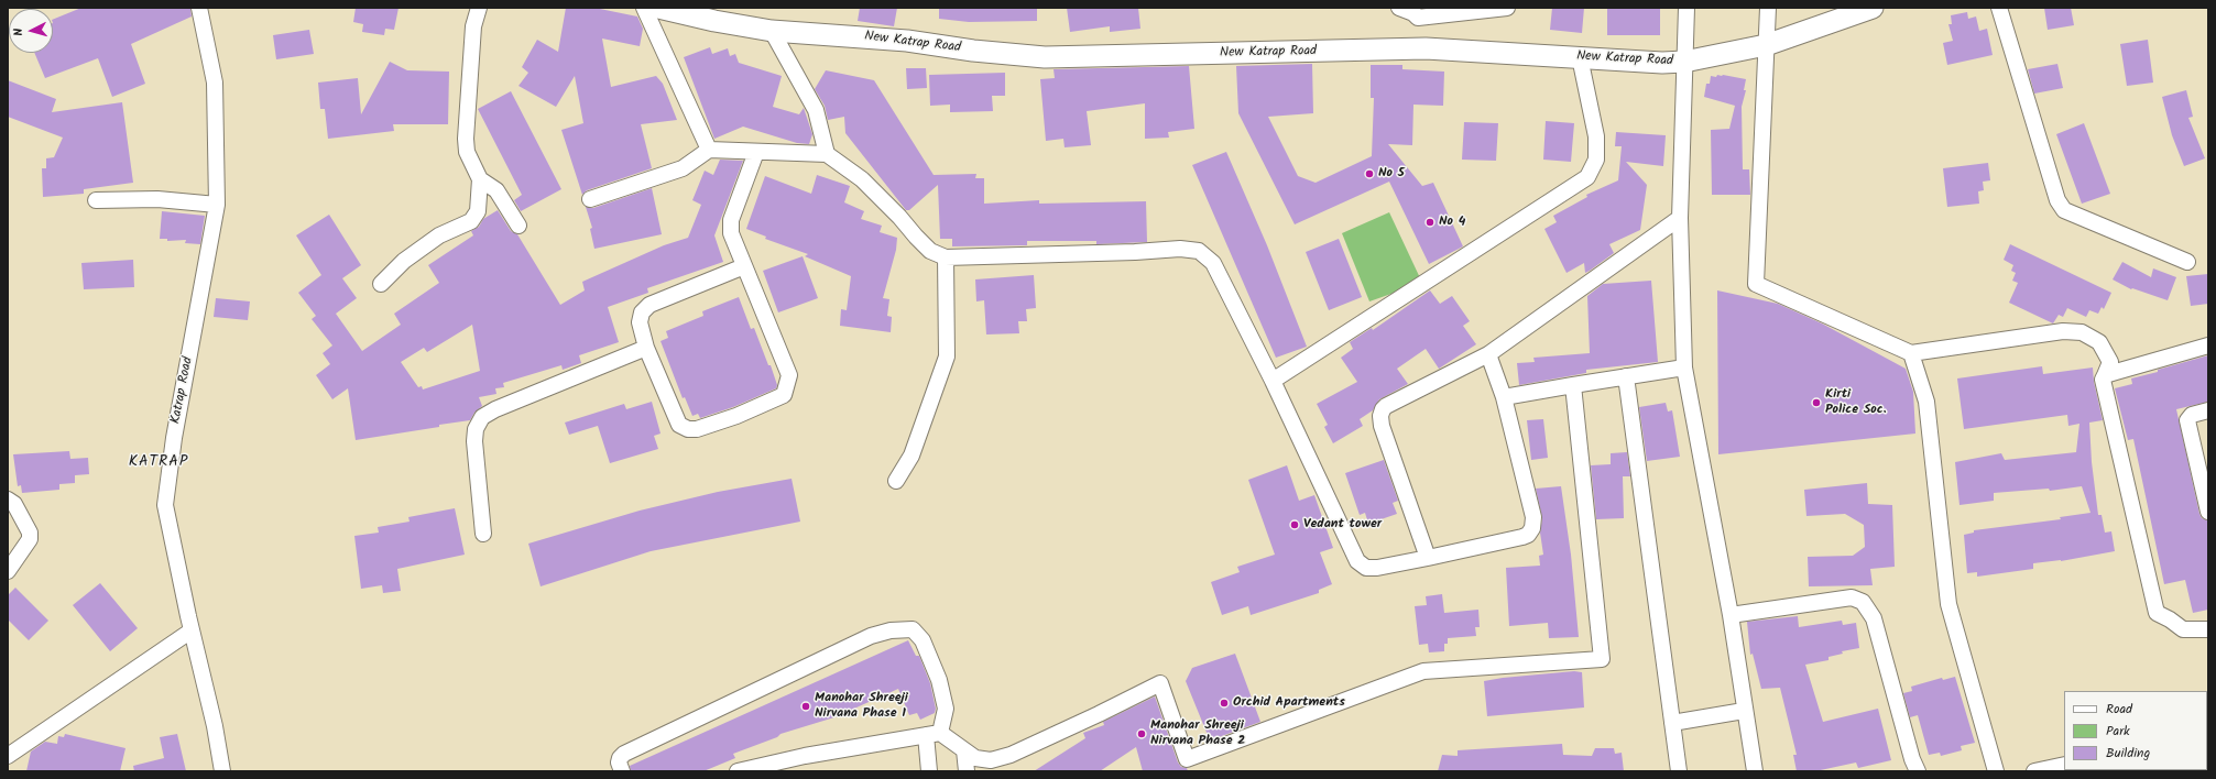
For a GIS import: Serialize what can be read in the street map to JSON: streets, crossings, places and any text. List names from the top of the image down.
{
  "streets": {
    "street": ["New Katrap Road", "Katrap Road"]
  },
  "districts": ["KATRAP"],
  "places": [
    "No 5",
    "No 4",
    "Kirti Police Soc.",
    "Vedant tower",
    "Orchid Apartments",
    "Manohar Shreeji Nirvana Phase 1",
    "Manohar Shreeji Nirvana Phase 2"
  ],
  "legend": ["Road", "Park", "Building"],
  "north": "left"
}
